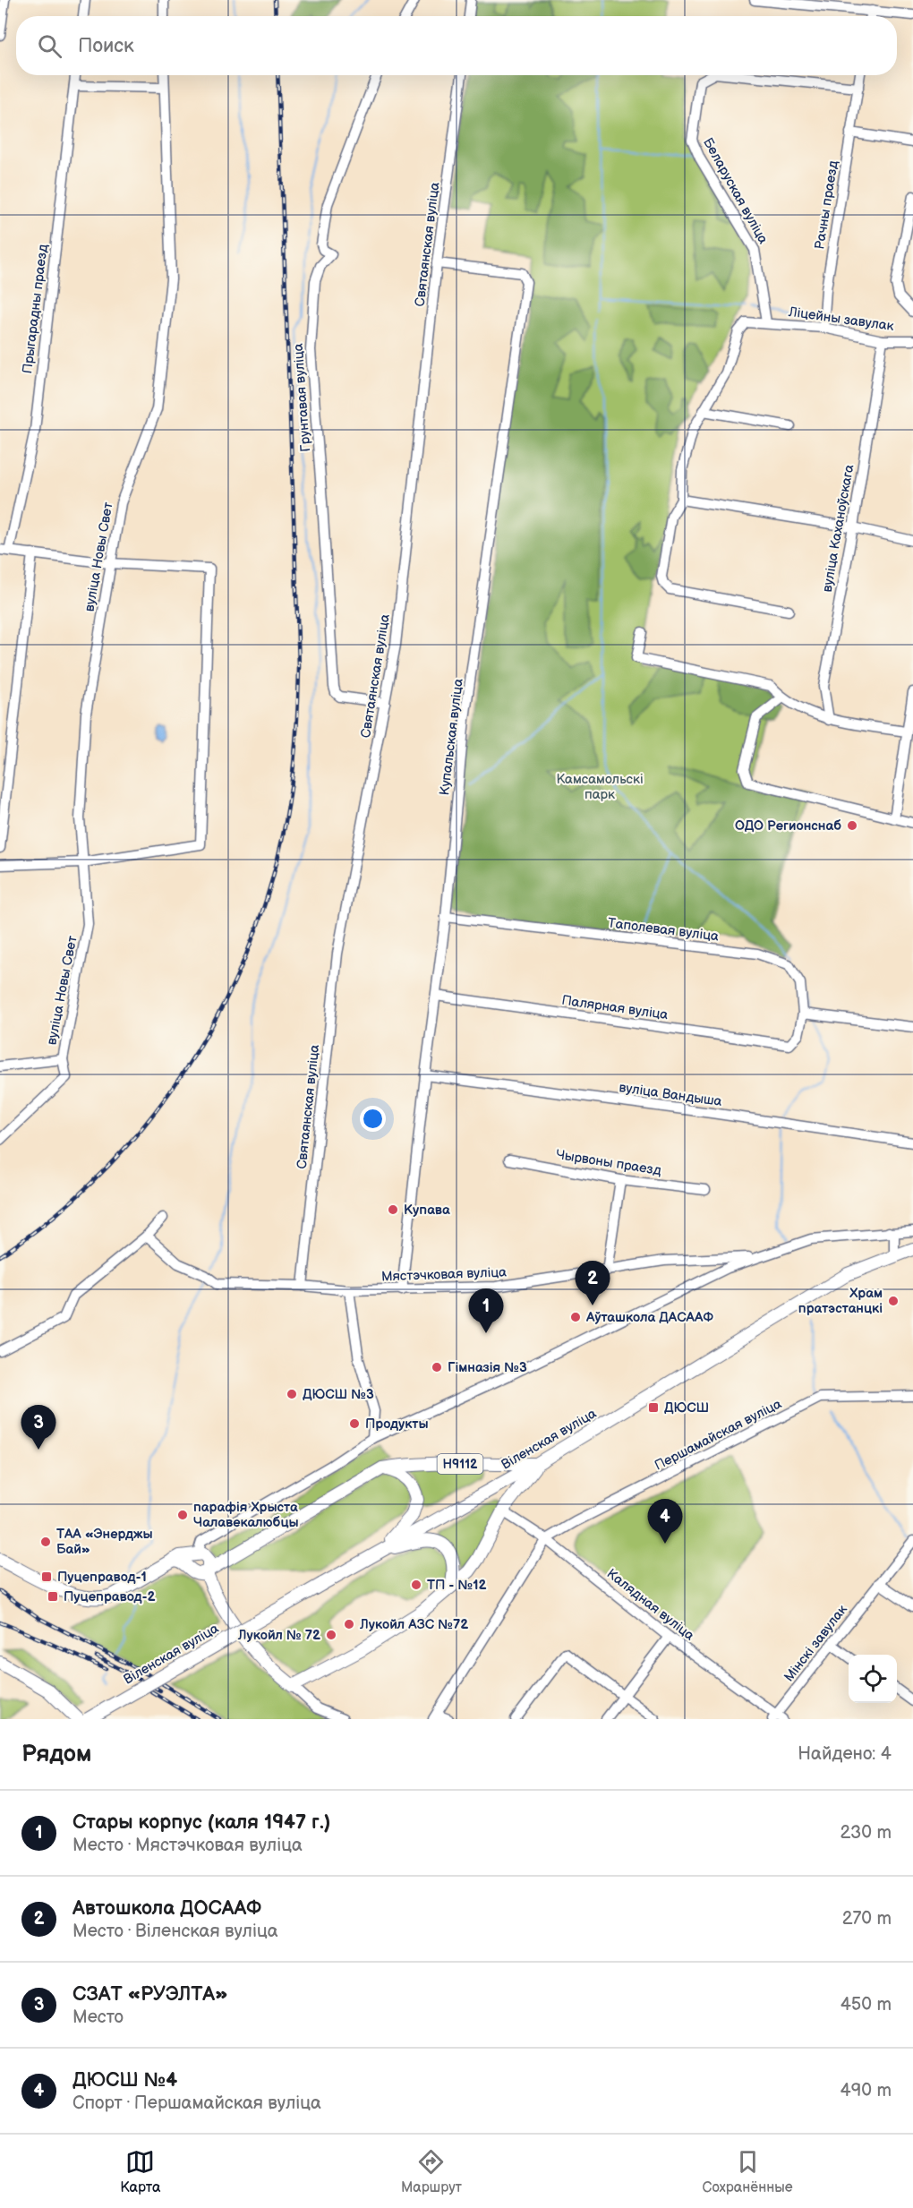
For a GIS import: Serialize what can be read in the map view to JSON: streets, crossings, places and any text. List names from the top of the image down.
{
  "streets": {
    "main road": ["Віленская вуліца", "Н9112"],
    "street": [
      "Беларуская вуліца",
      "Рачны праезд",
      "Святаянская вуліца",
      "Прыгарадны праезд",
      "Ліцейны завулак",
      "Грунтавая вуліца",
      "вуліца Каханоўскага",
      "вуліца Новы Свет",
      "Купальская вуліца",
      "Таполевая вуліца",
      "Палярная вуліца",
      "вуліца Вандыша",
      "Чырвоны праезд",
      "Мястэчковая вуліца",
      "Першамайская вуліца",
      "Калядная вуліца",
      "Мінскі завулак"
    ]
  },
  "crossings": [
    ["Беларуская вуліца", "Рачны праезд"],
    ["Беларуская вуліца", "Ліцейны завулак"],
    ["Рачны праезд", "Ліцейны завулак"],
    ["Святаянская вуліца", "Грунтавая вуліца"],
    ["Святаянская вуліца", "Купальская вуліца"],
    ["Святаянская вуліца", "Мястэчковая вуліца"],
    ["Ліцейны завулак", "вуліца Каханоўскага"],
    ["Купальская вуліца", "Таполевая вуліца"],
    ["Купальская вуліца", "Палярная вуліца"],
    ["Купальская вуліца", "вуліца Вандыша"],
    ["Купальская вуліца", "Мястэчковая вуліца"],
    ["Таполевая вуліца", "Палярная вуліца"],
    ["Першамайская вуліца", "Калядная вуліца"],
    ["Віленская вуліца", "Н9112"],
    ["Калядная вуліца", "Мінскі завулак"]
  ],
  "parks": ["Камсамольскі парк"],
  "places": {
    "other": [
      "ОДО Регионснаб",
      "Купава",
      "Храм пратэстанцкі",
      "Аўташкола ДАСААФ",
      "Гімназія №3",
      "ДЮСШ №3",
      "Продукты",
      "парафія Хрыста Чалавекалюбцы",
      "ТАА «Энерджы Бай»",
      "ТП - №12",
      "Лукойл АЗС №72",
      "Лукойл № 72"
    ],
    "transit": ["ДЮСШ", "Пуцеправод-1", "Пуцеправод-2"]
  },
  "page": {
    "search": "Поиск",
    "pins": [
      "2",
      "1",
      "3",
      "4"
    ],
    "heading": ["Рядом", "Найдено: 4"],
    "list": [
      {
        "mark": "1",
        "name": "Стары корпус (каля 1947 г.)",
        "note": "Место · Мястэчковая вуліца",
        "value": "230 m"
      },
      {
        "mark": "2",
        "name": "Автошкола ДОСААФ",
        "note": "Место · Віленская вуліца",
        "value": "270 m"
      },
      {
        "mark": "3",
        "name": "СЗАТ «РУЭЛТА»",
        "note": "Место",
        "value": "450 m"
      },
      {
        "mark": "4",
        "name": "ДЮСШ №4",
        "note": "Спорт · Першамайская вуліца",
        "value": "490 m"
      }
    ],
    "nav": ["Карта", "Маршрут", "Сохранённые"]
  }
}
